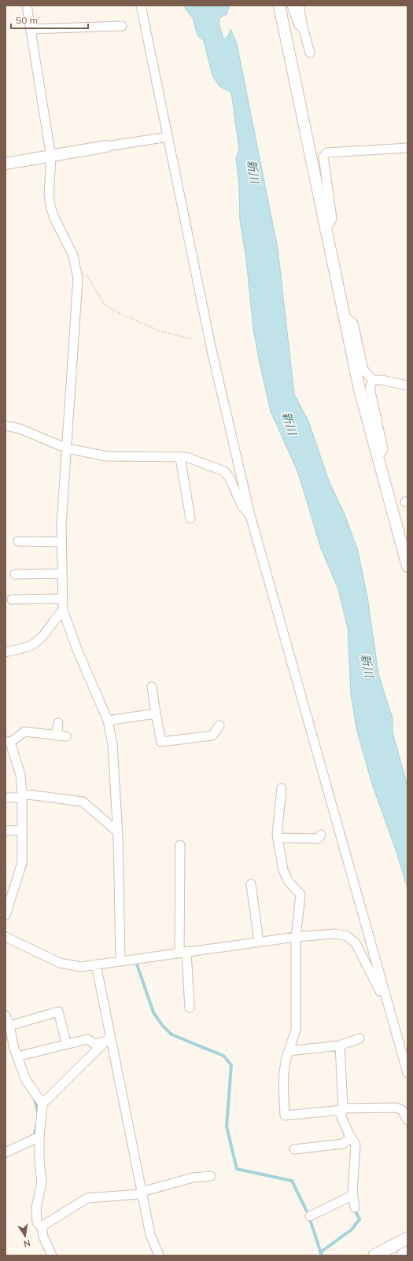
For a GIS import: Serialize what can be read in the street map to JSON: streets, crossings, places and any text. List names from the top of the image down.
{
  "water": ["新川"],
  "scale_bar": "50 m",
  "north": "bottom"
}
